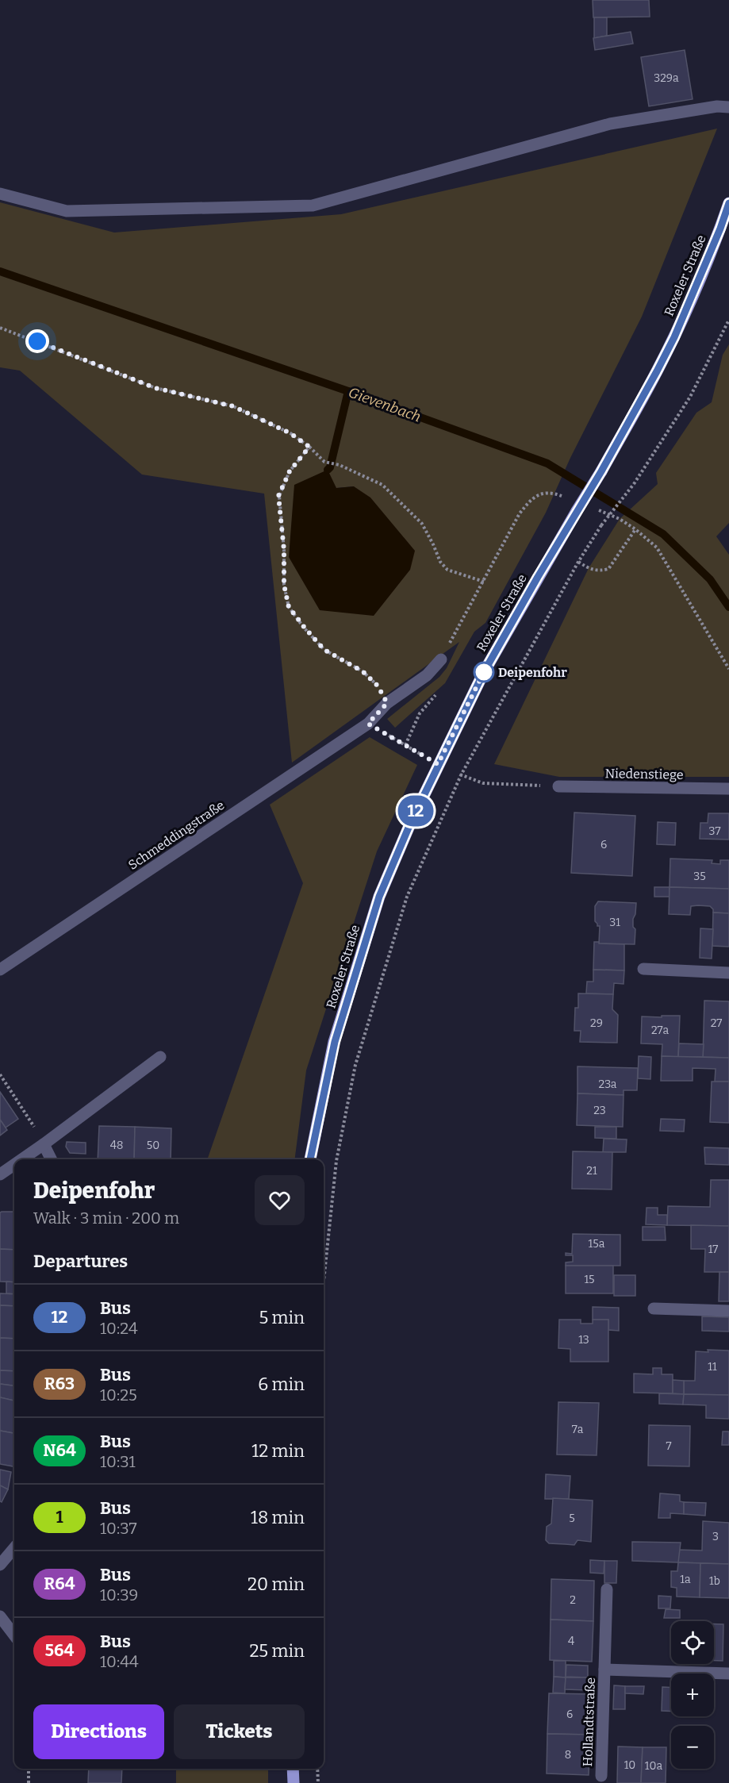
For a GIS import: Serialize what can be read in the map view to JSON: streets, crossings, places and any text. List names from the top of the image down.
{
  "streets": {
    "main road": ["Roxeler Straße"],
    "street": ["Niedenstiege", "Schmeddingstraße", "Hollandtstraße"]
  },
  "water": ["Gievenbach"],
  "places": ["Deipenfohr"],
  "lines": ["bus line 12"],
  "house_numbers": [
    "329a",
    "37",
    "6",
    "35",
    "31",
    "29",
    "27",
    "27a",
    "23a",
    "23",
    "48",
    "50",
    "21",
    "15a",
    "17",
    "15",
    "13",
    "11",
    "7a",
    "7",
    "5",
    "3",
    "1a",
    "1b",
    "2",
    "4",
    "6",
    "8",
    "10",
    "10a"
  ],
  "page": {
    "on_map": "12",
    "heading": [
      ["Deipenfohr", "Walk · 3 min · 200 m"],
      "Departures"
    ],
    "list": [
      {
        "mark": "12",
        "name": "Bus",
        "note": "10:24",
        "value": "5 min"
      },
      {
        "mark": "R63",
        "name": "Bus",
        "note": "10:25",
        "value": "6 min"
      },
      {
        "mark": "N64",
        "name": "Bus",
        "note": "10:31",
        "value": "12 min"
      },
      {
        "mark": "1",
        "name": "Bus",
        "note": "10:37",
        "value": "18 min"
      },
      {
        "mark": "R64",
        "name": "Bus",
        "note": "10:39",
        "value": "20 min"
      },
      {
        "mark": "564",
        "name": "Bus",
        "note": "10:44",
        "value": "25 min"
      }
    ],
    "map_buttons": ["+", "−"],
    "buttons": ["Directions", "Tickets"]
  }
}
